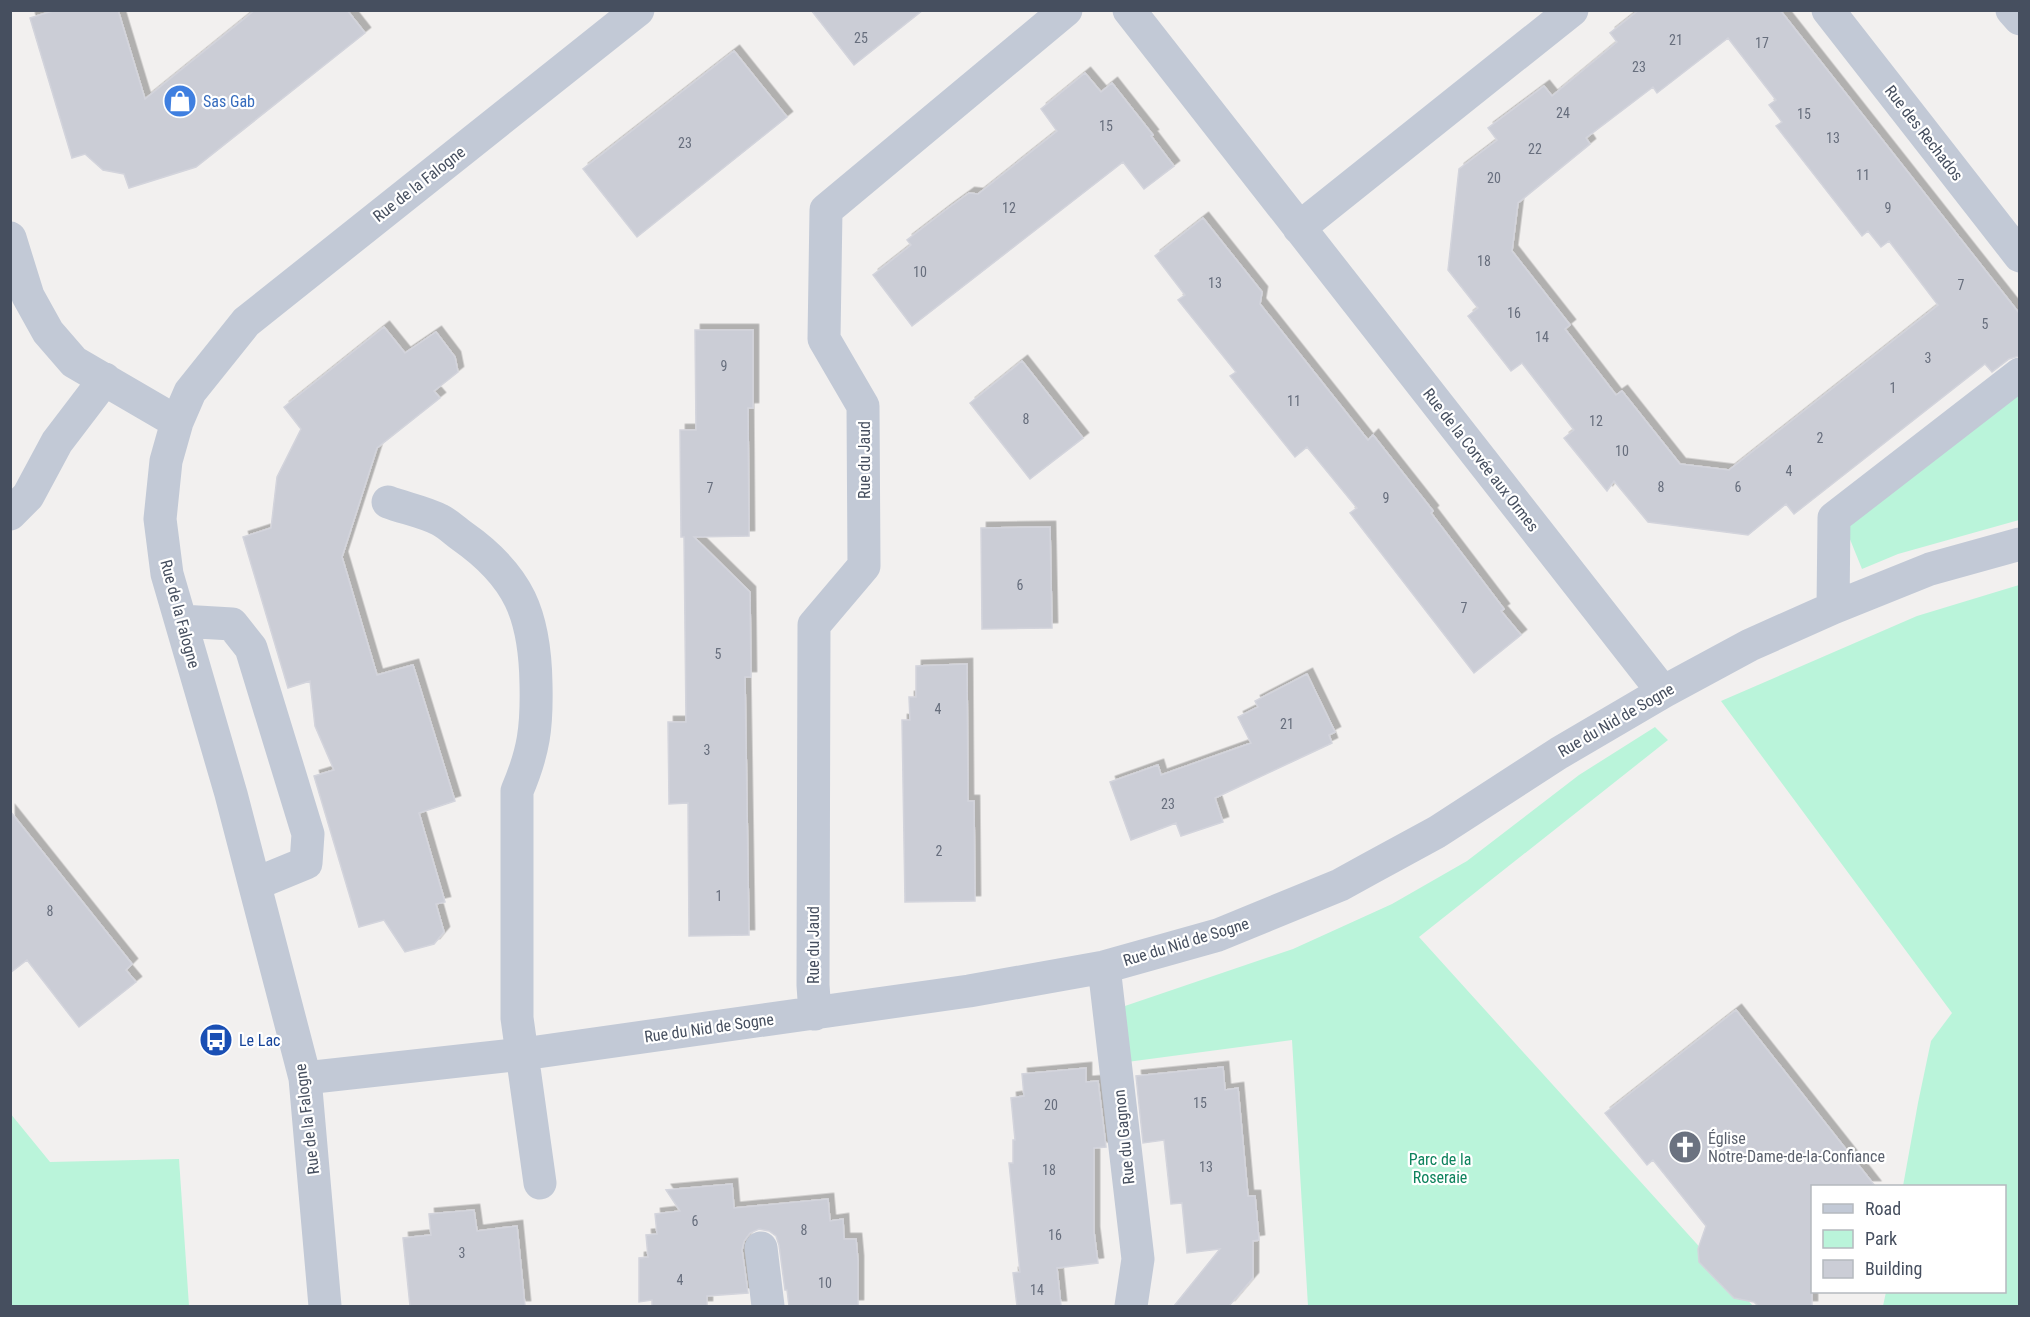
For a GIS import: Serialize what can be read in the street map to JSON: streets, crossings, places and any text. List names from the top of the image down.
{
  "streets": {
    "street": [
      "Rue des Rechados",
      "Rue de la Falogne",
      "Rue du Jaud",
      "Rue de la Corvée aux Ormes",
      "Rue du Nid de Sogne",
      "Rue du Gagnon"
    ]
  },
  "crossings": [
    ["Rue de la Falogne", "Rue du Nid de Sogne"],
    ["Rue du Jaud", "Rue du Nid de Sogne"],
    ["Rue de la Corvée aux Ormes", "Rue du Nid de Sogne"],
    ["Rue du Nid de Sogne", "Rue du Gagnon"]
  ],
  "parks": ["Parc de la Roseraie"],
  "places": {
    "shop": ["Sas Gab"],
    "bus stop": ["Le Lac"],
    "church": ["Église Notre-Dame-de-la-Confiance"]
  },
  "house_numbers": [
    "25",
    "21",
    "17",
    "23",
    "24",
    "15",
    "15",
    "13",
    "23",
    "22",
    "11",
    "20",
    "12",
    "9",
    "18",
    "10",
    "13",
    "7",
    "16",
    "5",
    "14",
    "3",
    "9",
    "1",
    "11",
    "8",
    "12",
    "2",
    "10",
    "4",
    "8",
    "6",
    "7",
    "9",
    "6",
    "7",
    "5",
    "4",
    "21",
    "3",
    "23",
    "2",
    "1",
    "8",
    "15",
    "20",
    "13",
    "18",
    "6",
    "8",
    "16",
    "3",
    "4",
    "10",
    "14"
  ],
  "legend": ["Road", "Park", "Building"]
}
